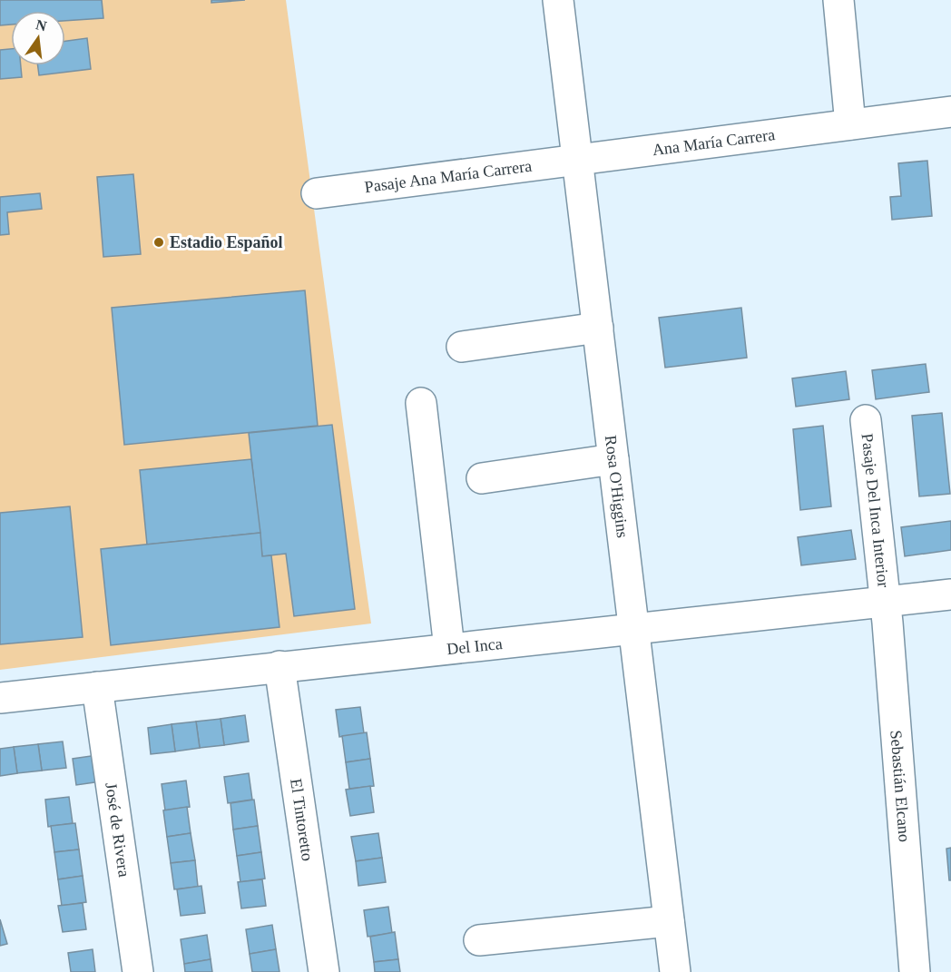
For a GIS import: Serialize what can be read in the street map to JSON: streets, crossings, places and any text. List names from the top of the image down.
{
  "streets": {
    "street": [
      "Ana María Carrera",
      "Pasaje Ana María Carrera",
      "Rosa O'Higgins",
      "Pasaje Del Inca Interior",
      "Del Inca",
      "Sebastián Elcano",
      "El Tintoretto",
      "José de Rivera"
    ]
  },
  "crossings": [
    ["Ana María Carrera", "Pasaje Ana María Carrera"],
    ["Ana María Carrera", "Rosa O'Higgins"],
    ["Pasaje Ana María Carrera", "Rosa O'Higgins"],
    ["Rosa O'Higgins", "Del Inca"],
    ["Pasaje Del Inca Interior", "Del Inca"],
    ["Pasaje Del Inca Interior", "Sebastián Elcano"],
    ["Del Inca", "Sebastián Elcano"],
    ["Del Inca", "El Tintoretto"],
    ["Del Inca", "José de Rivera"]
  ],
  "places": ["Estadio Español"],
  "north": "top"
}
